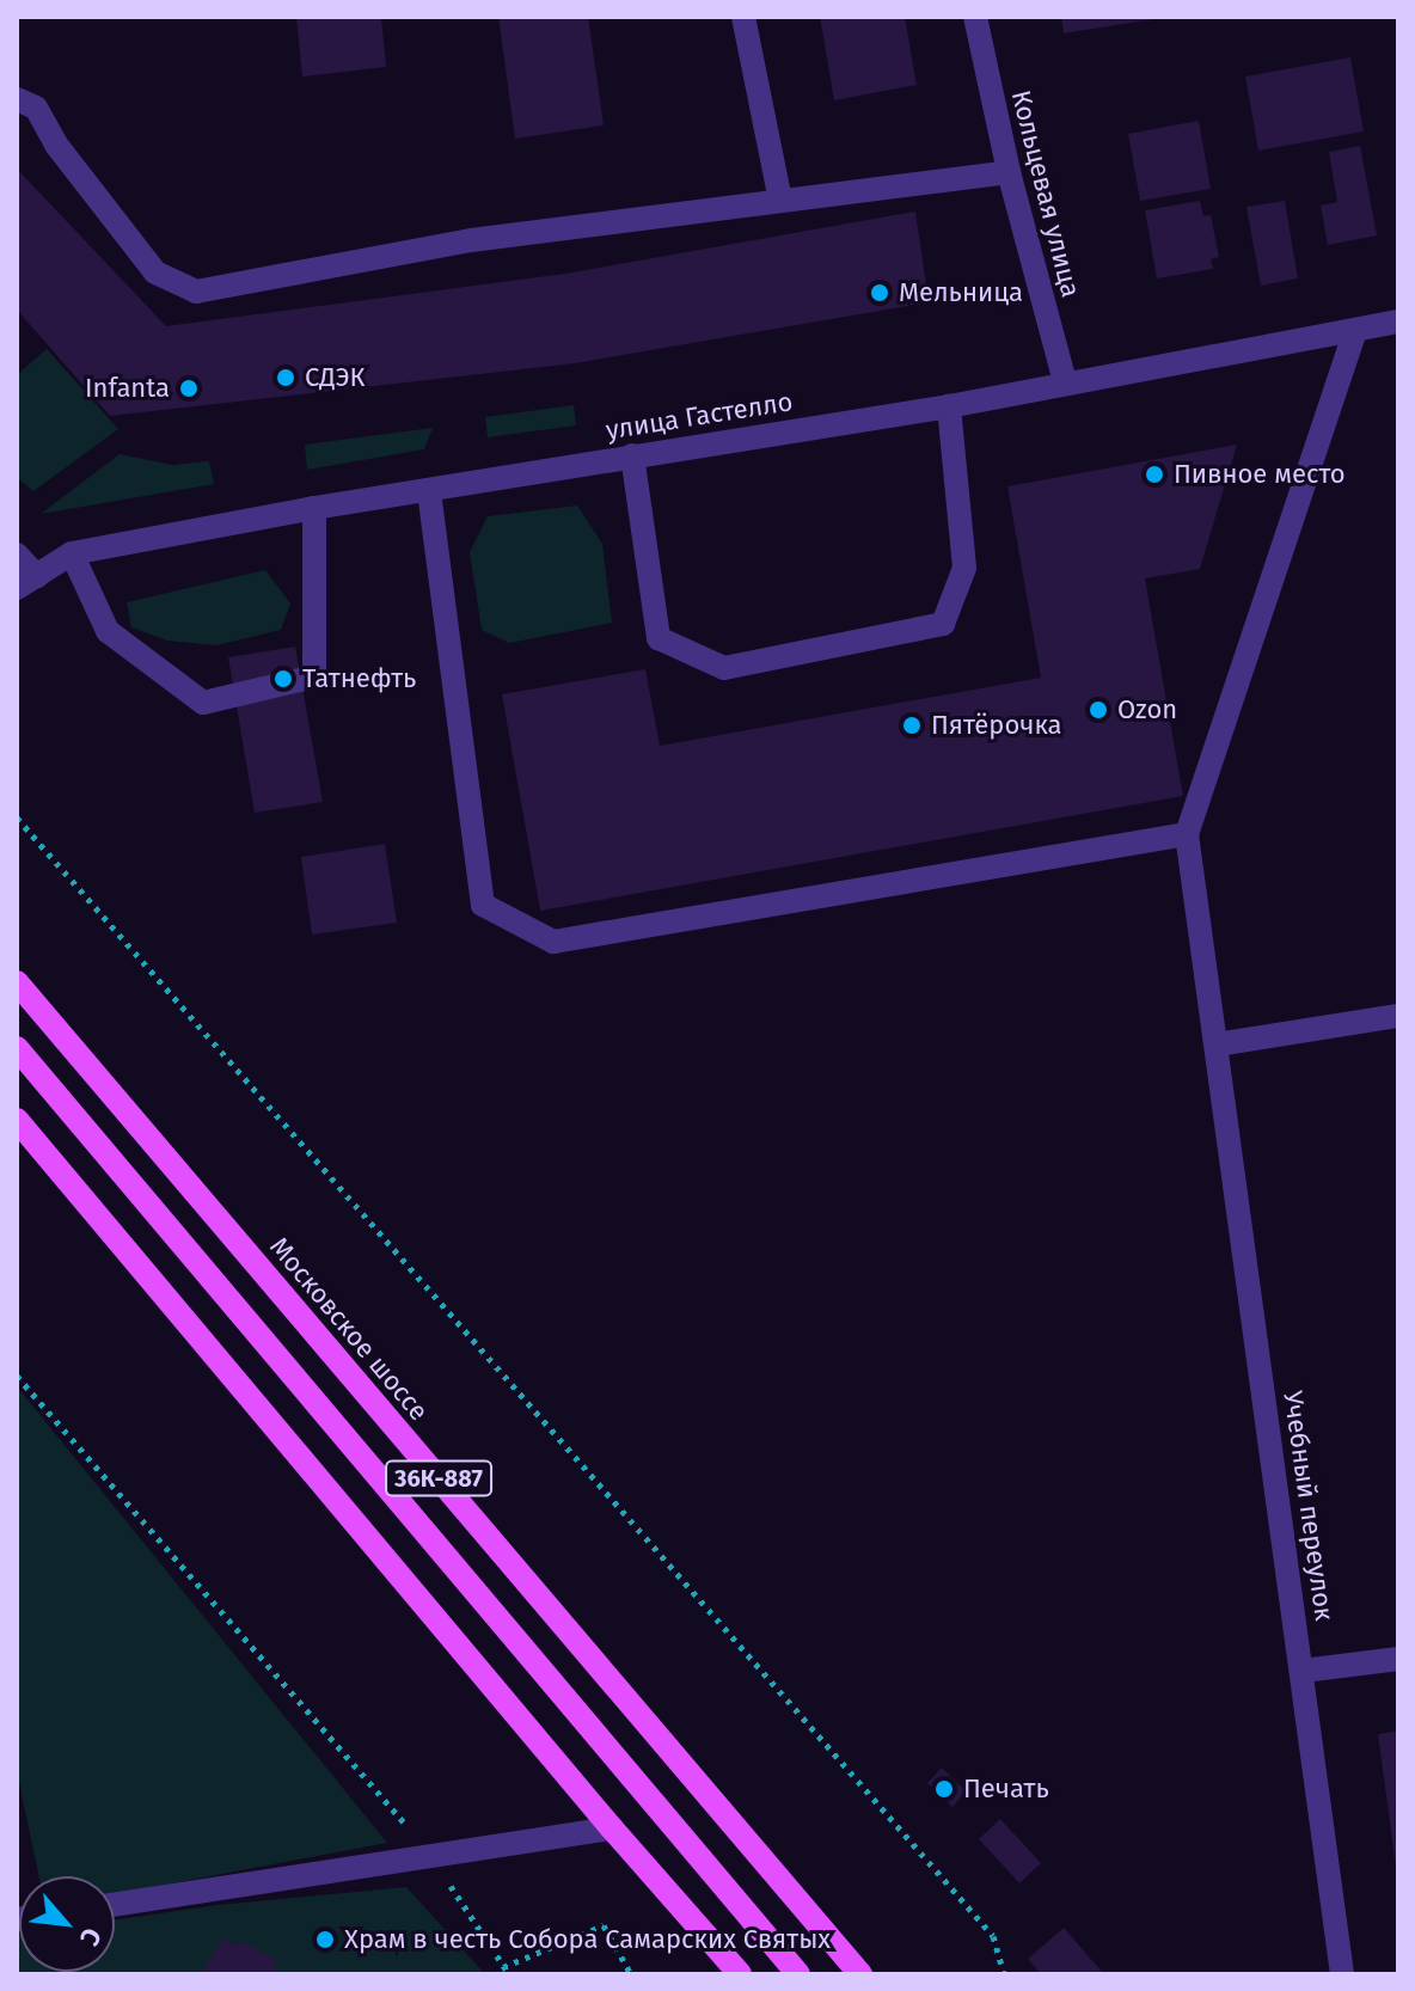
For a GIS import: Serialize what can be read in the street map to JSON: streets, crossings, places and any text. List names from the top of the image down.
{
  "streets": {
    "main road": ["Московское шоссе", "36К-887"],
    "street": ["Кольцевая улица", "улица Гастелло", "Учебный переулок"]
  },
  "crossings": [
    ["Кольцевая улица", "улица Гастелло"]
  ],
  "places": [
    "Мельница",
    "СДЭК",
    "Infanta",
    "Пивное место",
    "Татнефть",
    "Ozon",
    "Пятёрочка",
    "Печать",
    "Храм в честь Собора Самарских Святых"
  ],
  "north": "bottom right"
}
